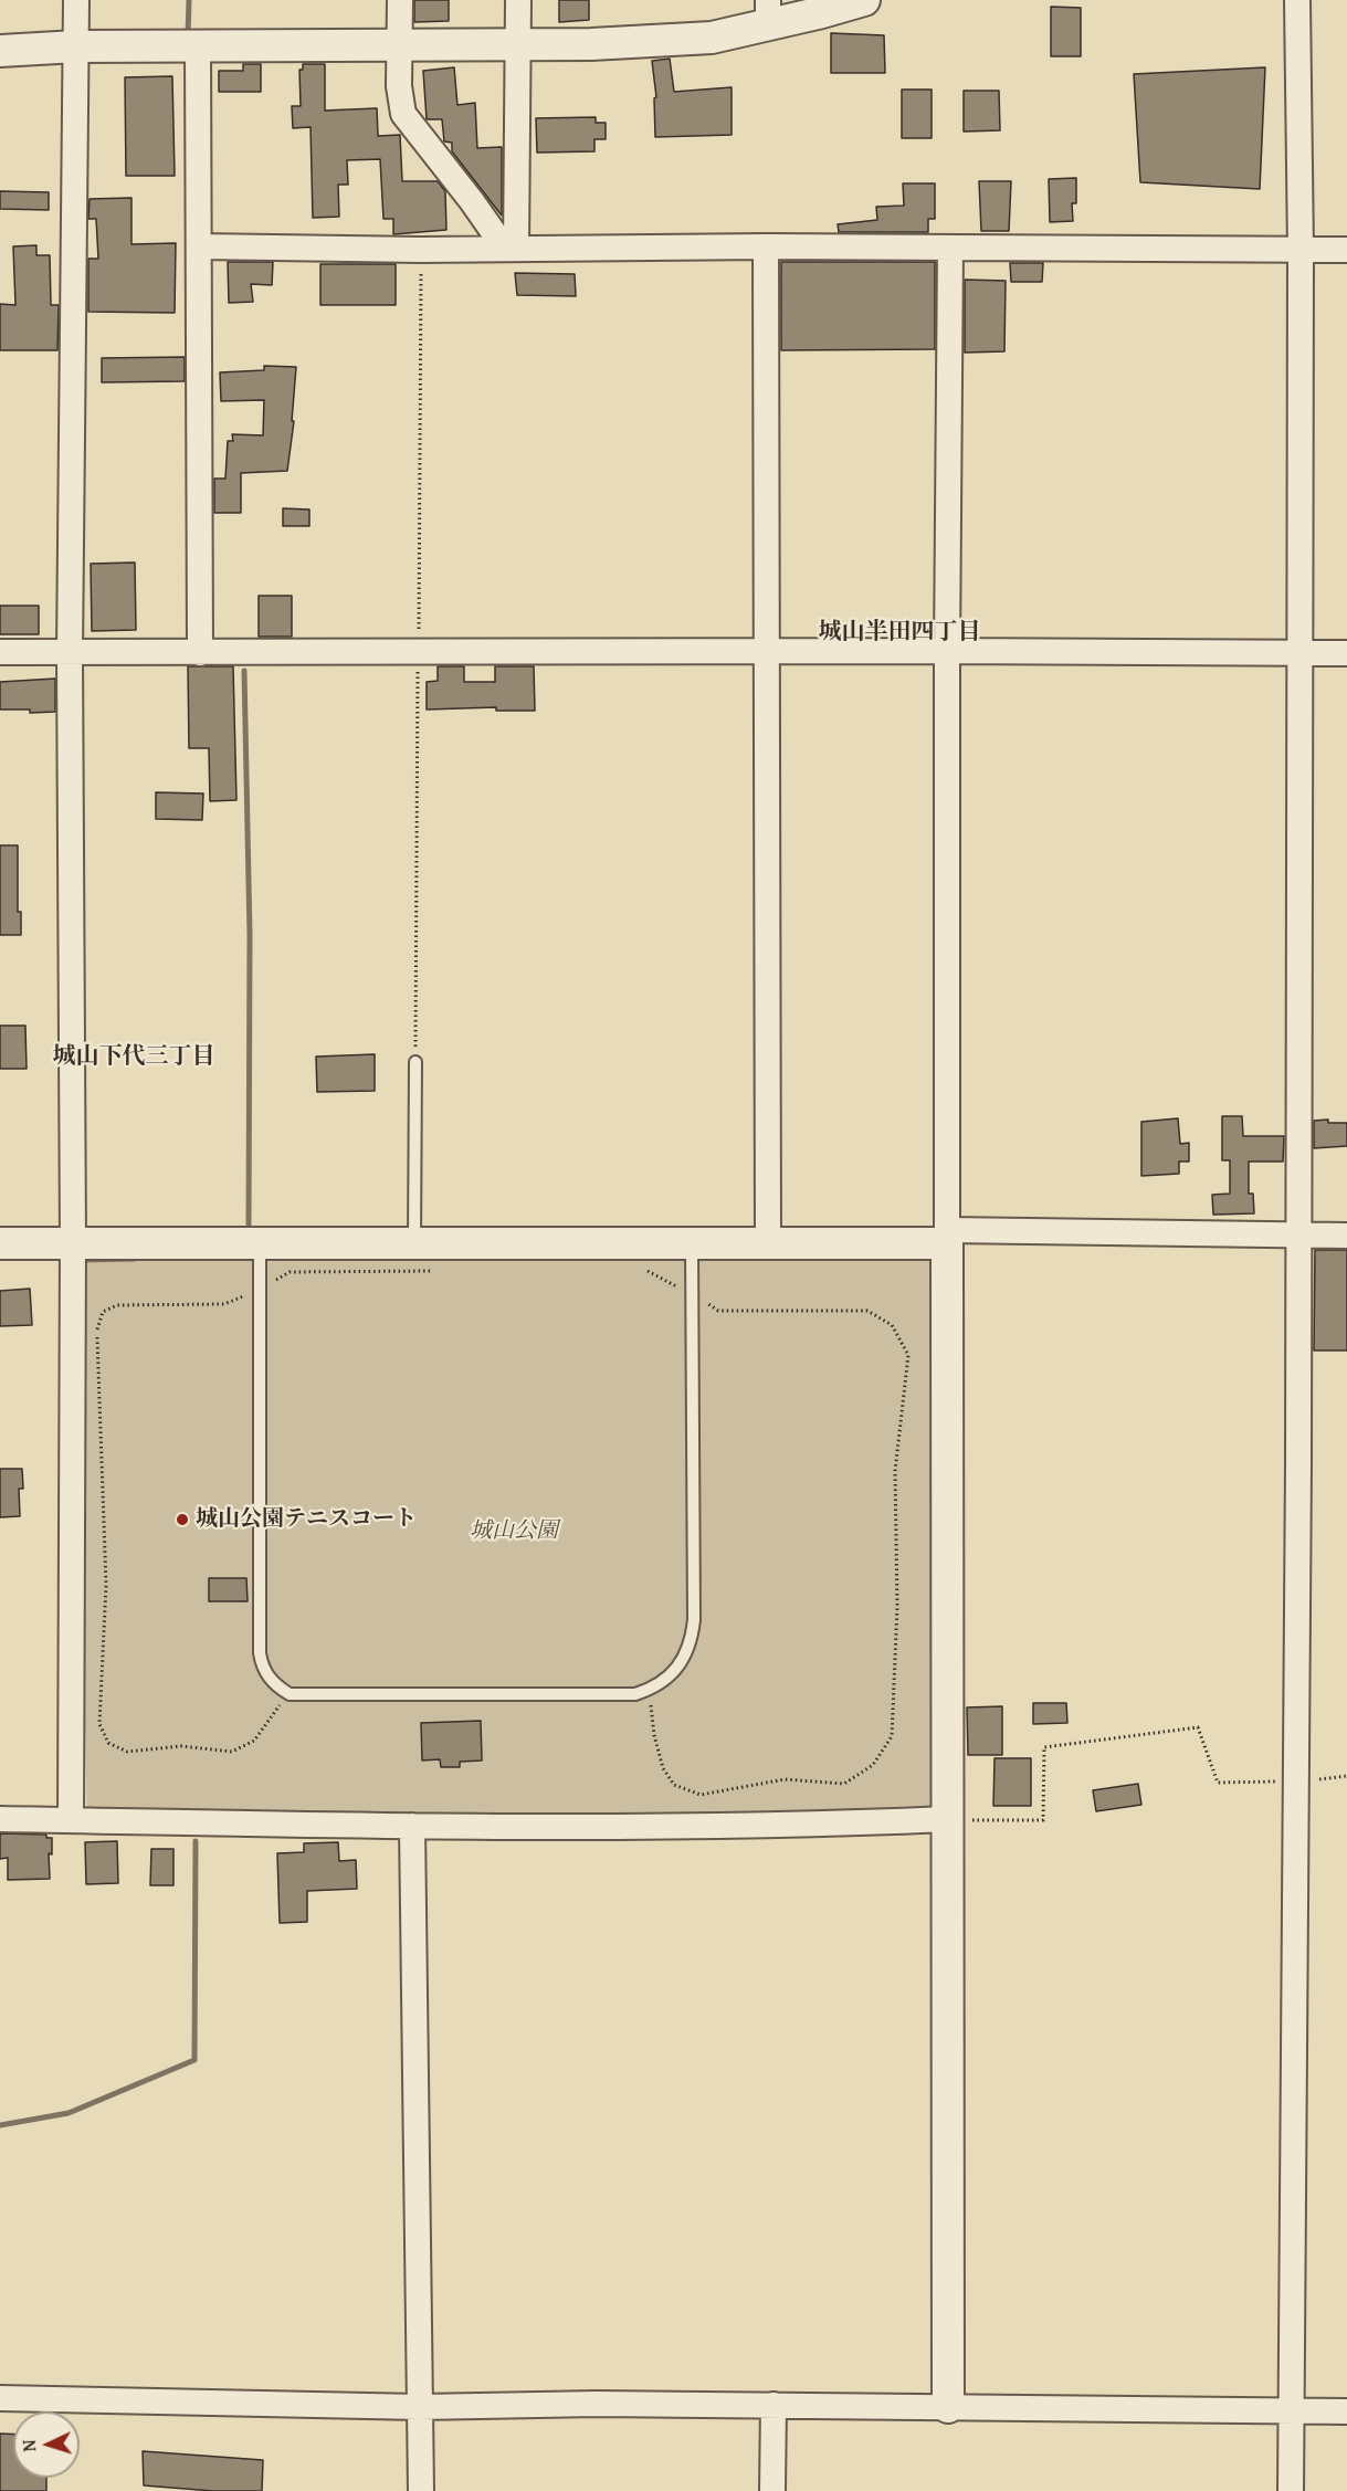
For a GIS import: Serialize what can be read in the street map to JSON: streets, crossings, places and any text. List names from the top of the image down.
{
  "districts": ["城山半田四丁目", "城山下代三丁目"],
  "parks": ["城山公園"],
  "places": ["城山公園テニスコート"],
  "north": "left"
}
